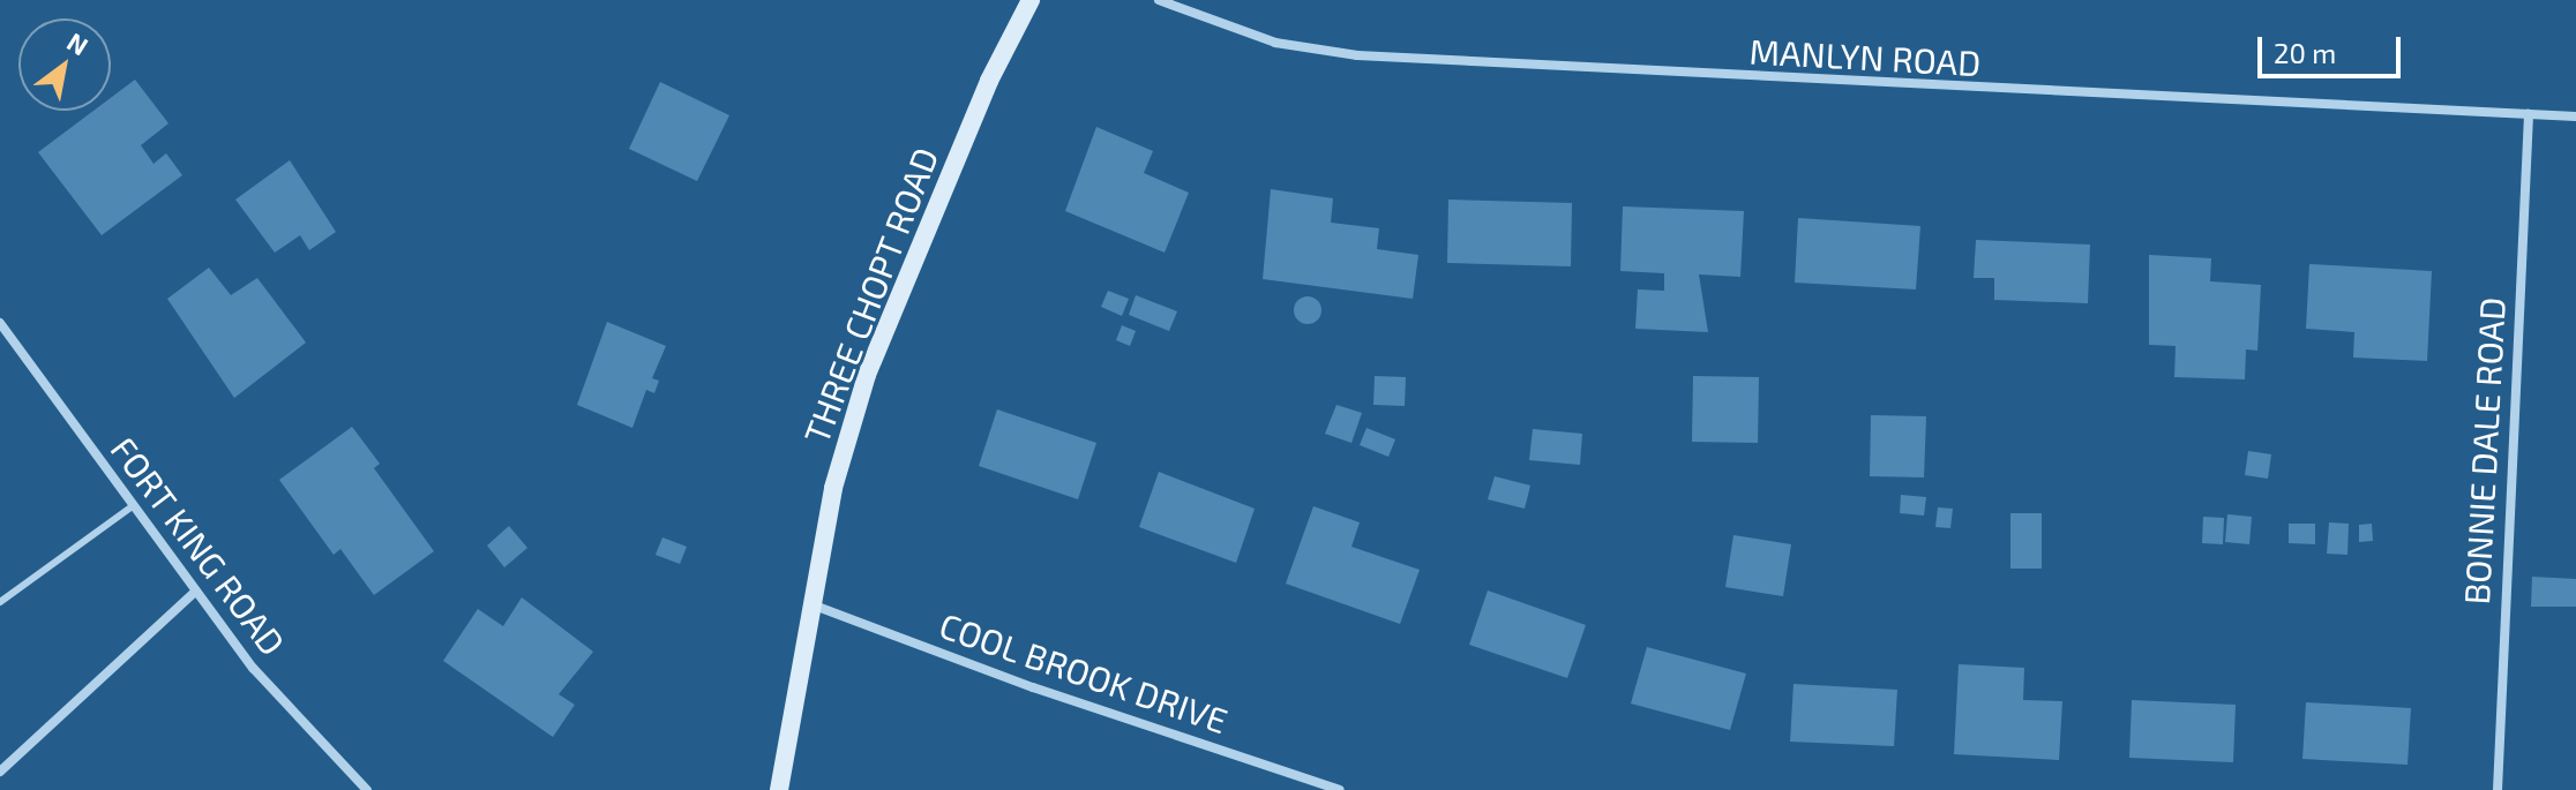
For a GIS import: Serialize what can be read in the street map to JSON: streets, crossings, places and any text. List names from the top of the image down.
{
  "streets": {
    "main road": ["THREE CHOPT ROAD"],
    "street": [
      "MANLYN ROAD",
      "BONNIE DALE ROAD",
      "FORT KING ROAD",
      "COOL BROOK DRIVE"
    ]
  },
  "crossings": [
    ["MANLYN ROAD", "BONNIE DALE ROAD"],
    ["THREE CHOPT ROAD", "COOL BROOK DRIVE"]
  ],
  "scale_bar": "20 m",
  "north": "top right"
}
